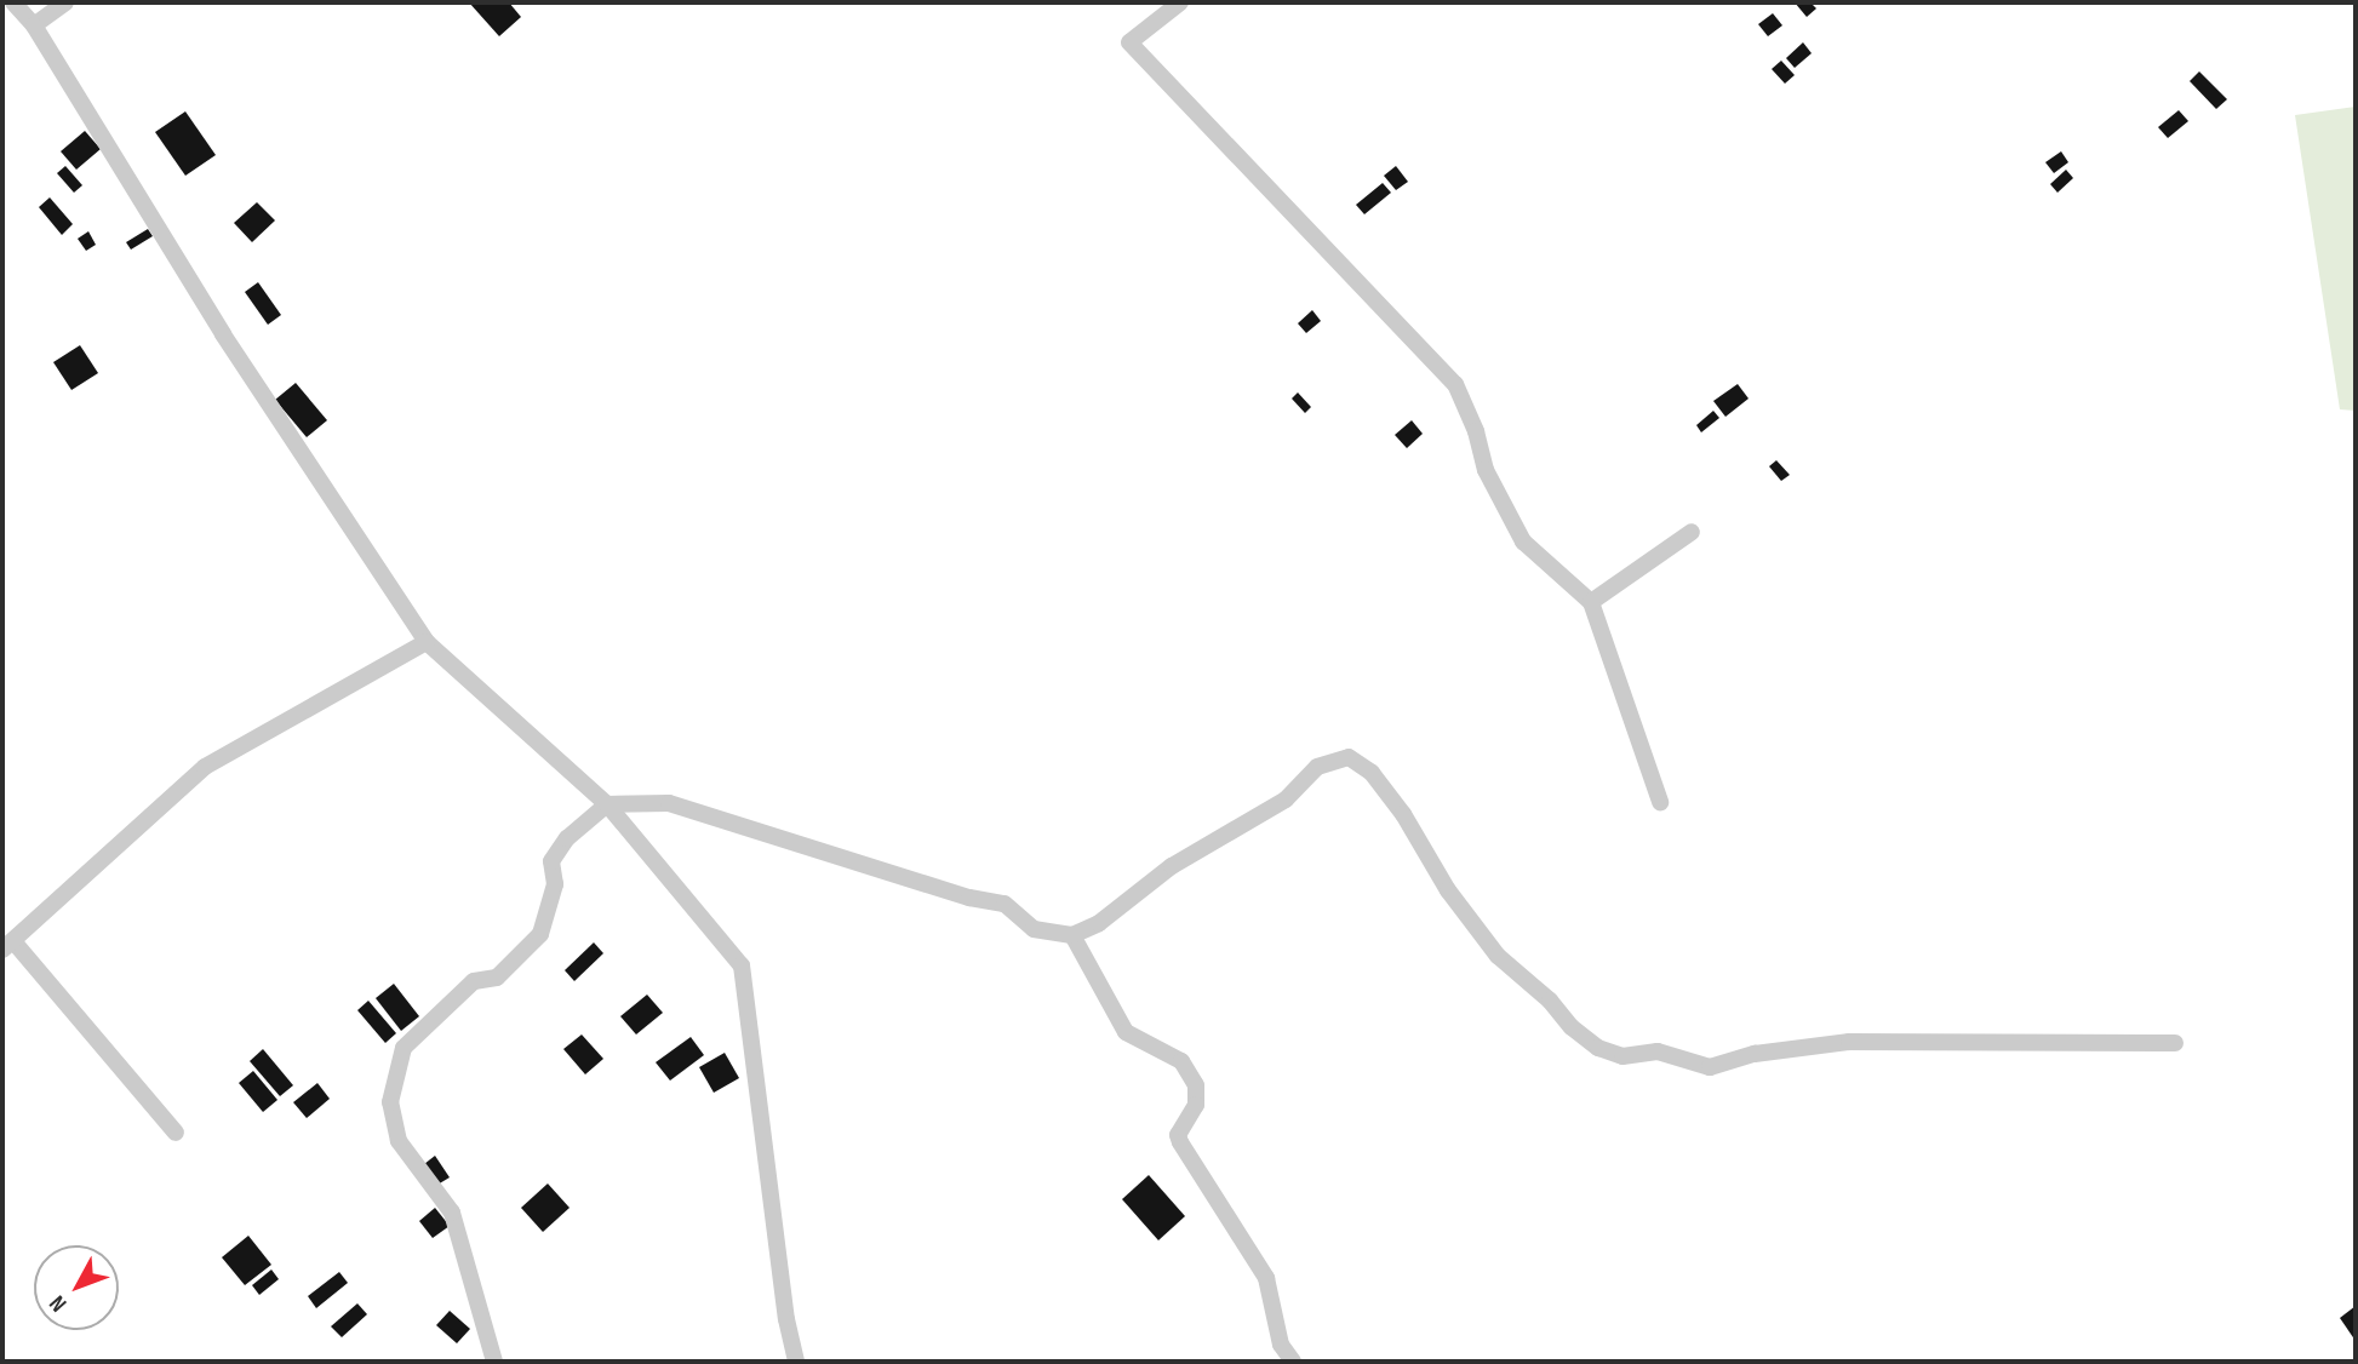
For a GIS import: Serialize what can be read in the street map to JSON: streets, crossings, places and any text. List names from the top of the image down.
{
  "north": "bottom left"
}
